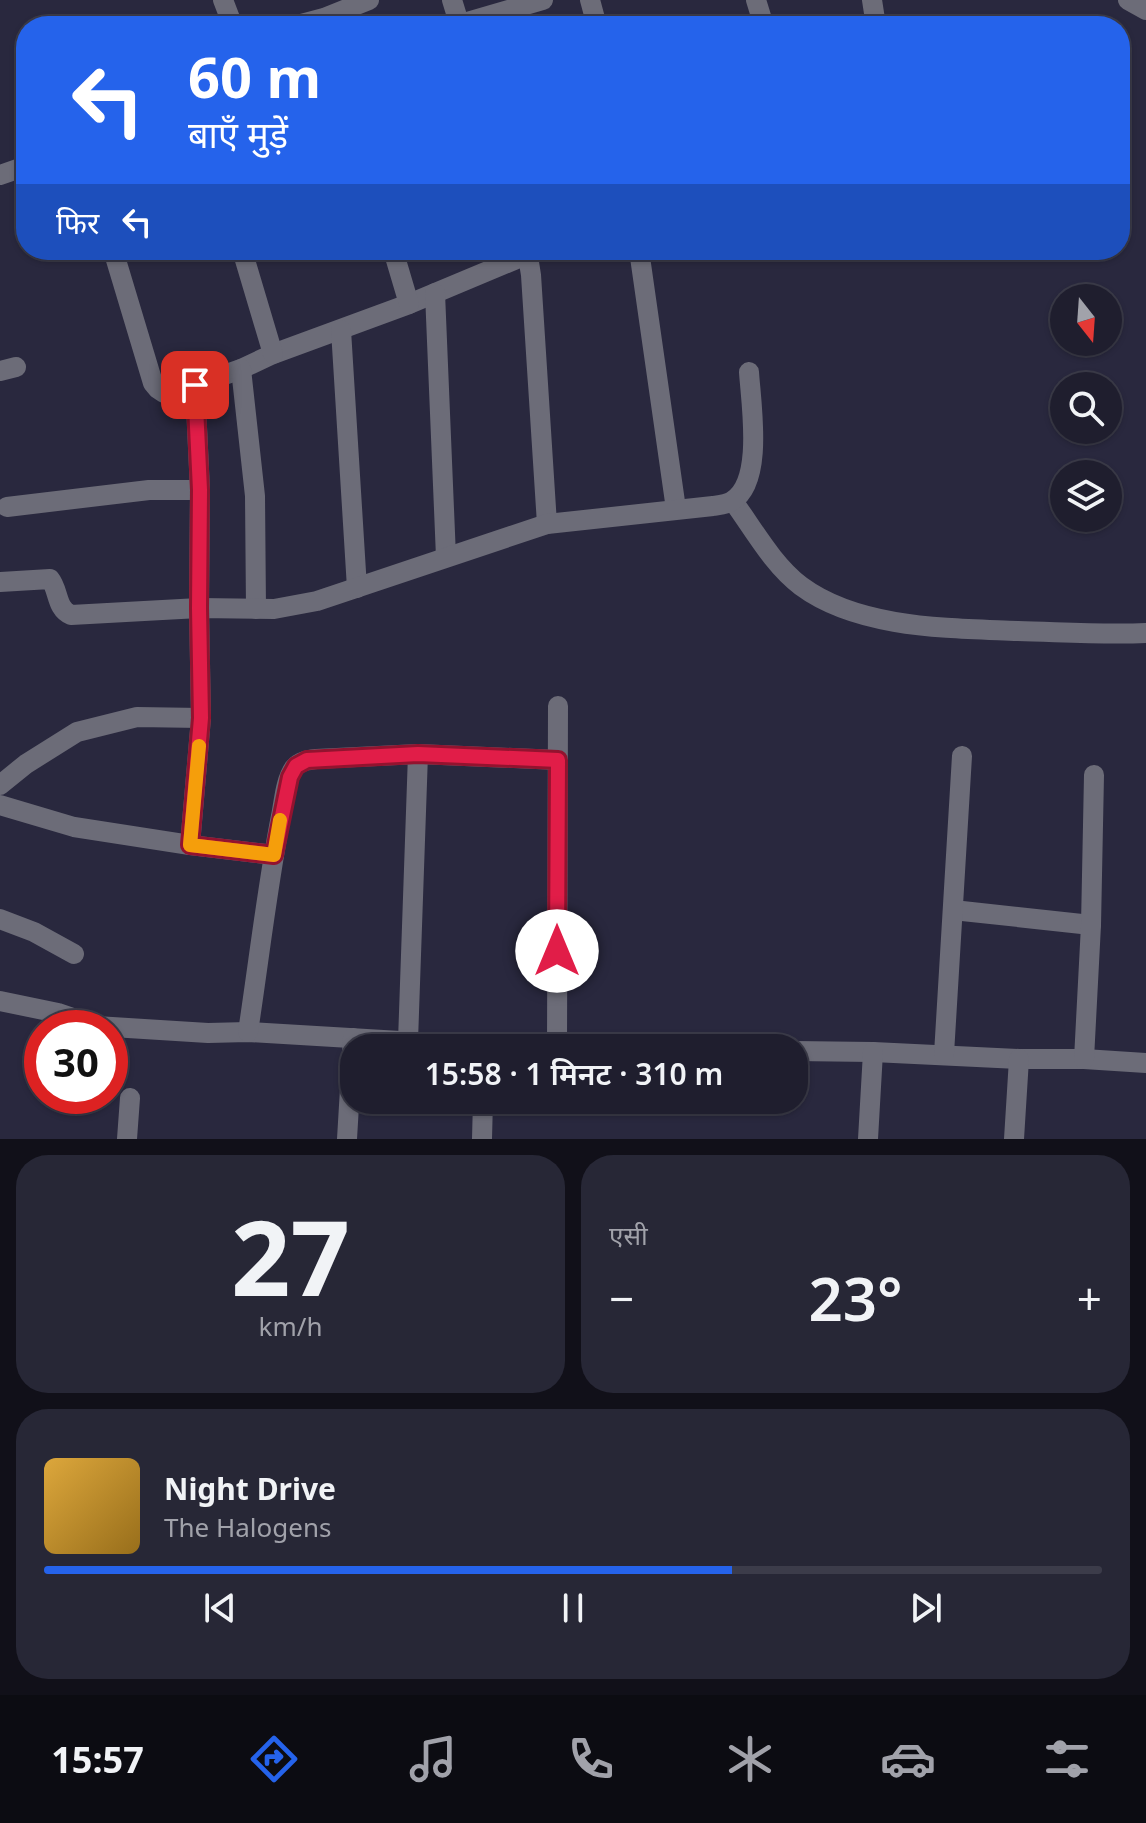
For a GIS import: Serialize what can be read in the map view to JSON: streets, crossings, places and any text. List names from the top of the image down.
{
  "north": "bottom",
  "page": {
    "turn": ["60 m", "बाएँ मुड़ें"],
    "then": "फिर",
    "limit": "30",
    "trip": "15:58 · 1 मिनट · 310 m",
    "tile": [
      ["27", "km/h"],
      "एसी"
    ],
    "heat": ["−", "23°", "+"],
    "song": ["Night Drive", "The Halogens"],
    "tabs": "15:57"
  }
}
